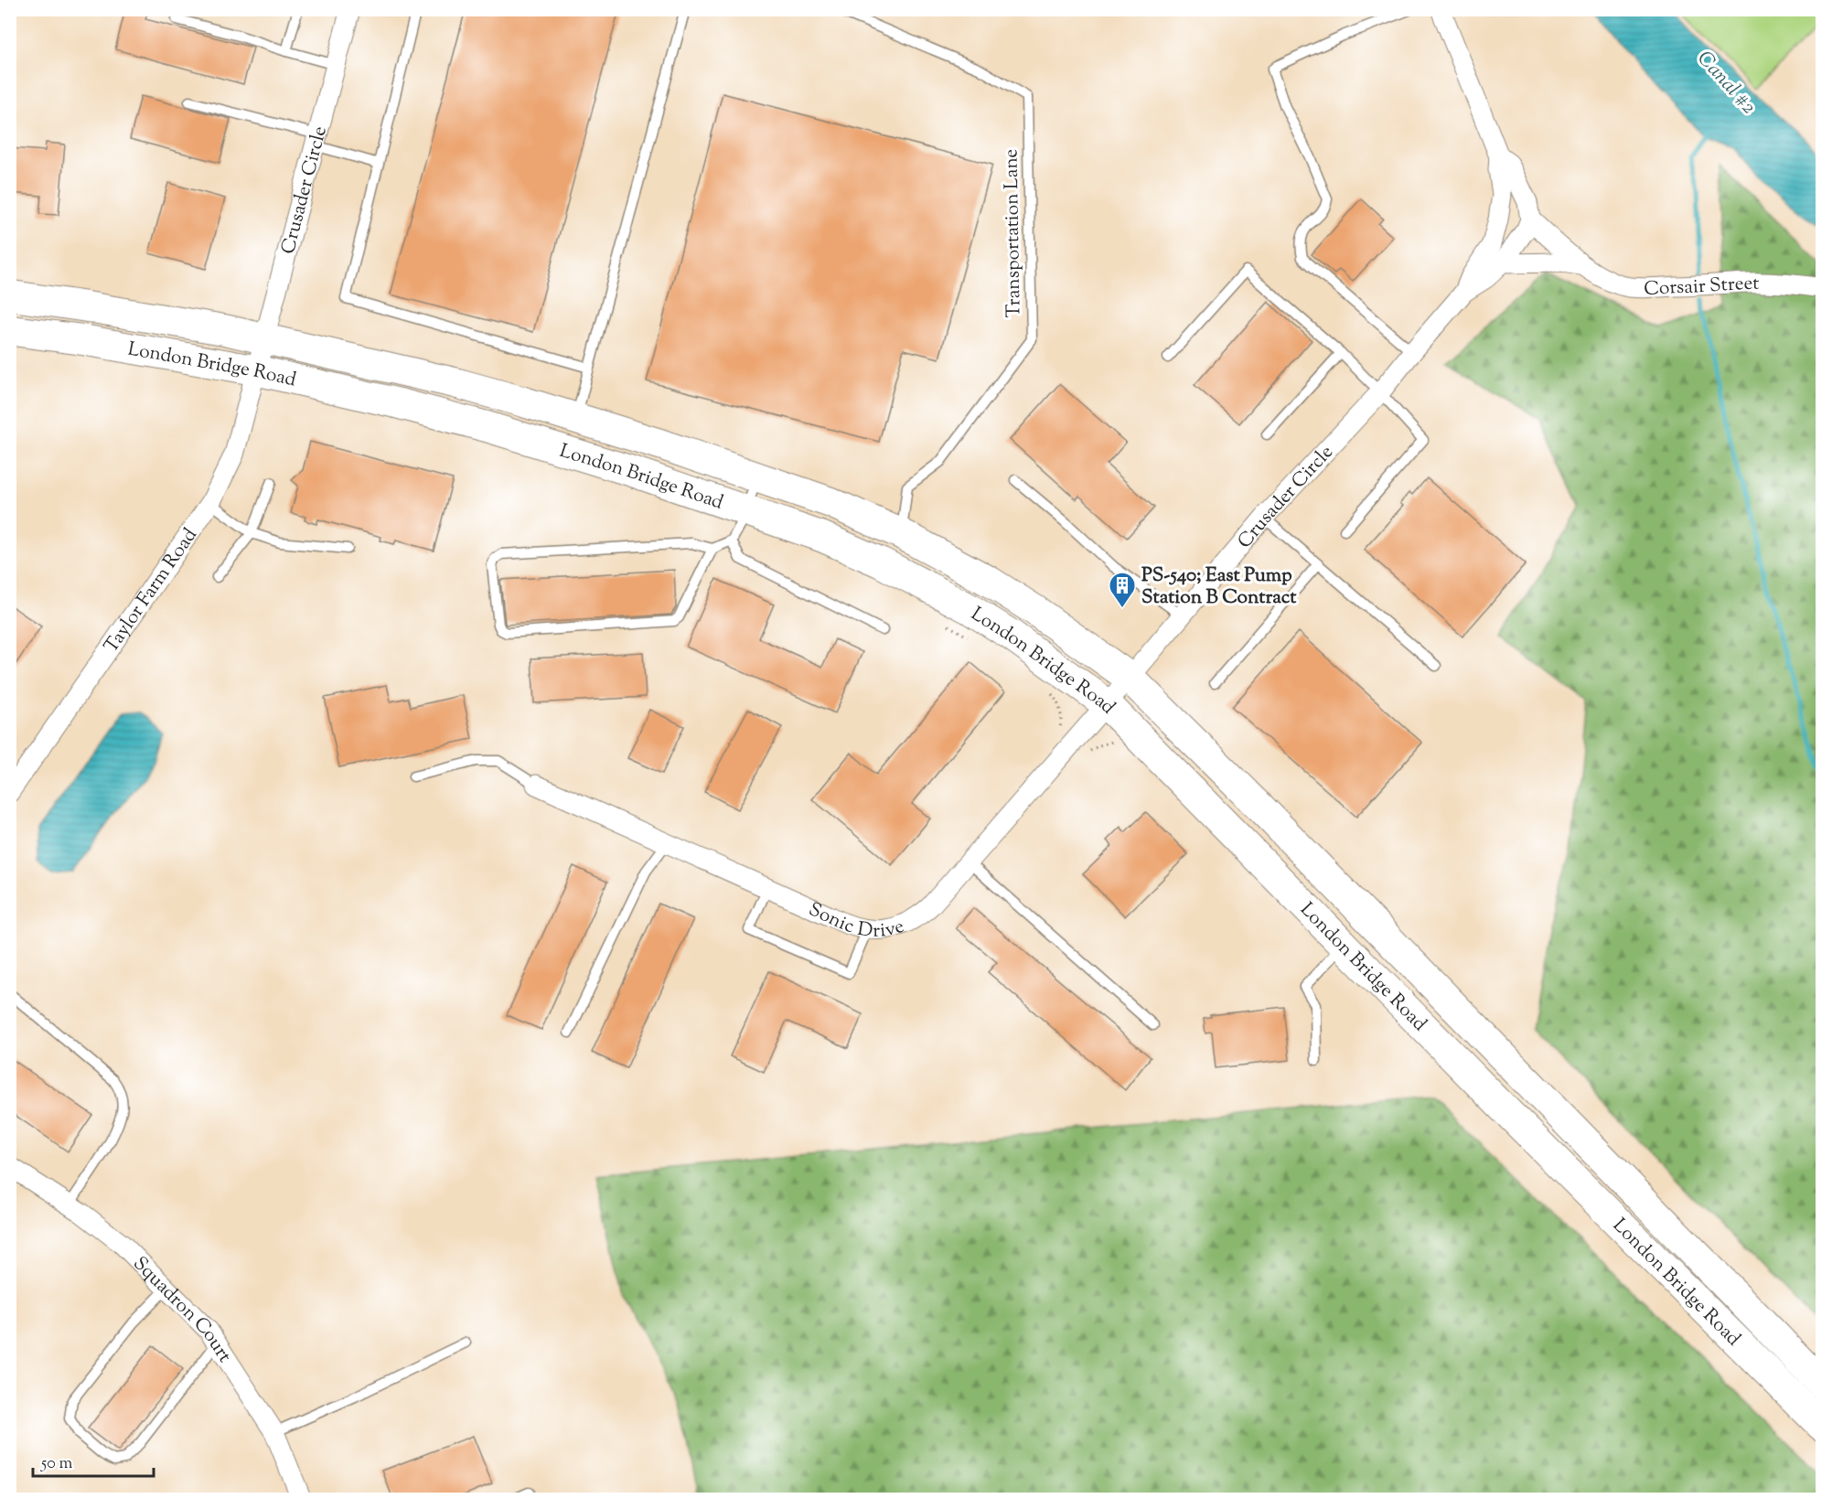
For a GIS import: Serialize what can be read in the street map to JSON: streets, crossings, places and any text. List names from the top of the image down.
{
  "streets": {
    "main road": ["London Bridge Road"],
    "street": [
      "Crusader Circle",
      "Corsair Street",
      "Taylor Farm Road",
      "Sonic Drive",
      "Squadron Court"
    ],
    "lane": ["Transportation Lane"]
  },
  "crossings": [
    ["Crusader Circle", "Corsair Street"],
    ["Crusader Circle", "London Bridge Road"],
    ["Crusader Circle", "Taylor Farm Road"],
    ["Crusader Circle", "Sonic Drive"],
    ["Transportation Lane", "London Bridge Road"],
    ["London Bridge Road", "Taylor Farm Road"],
    ["London Bridge Road", "Sonic Drive"]
  ],
  "water": ["Canal #2"],
  "places": {
    "building": ["PS-540; East Pump Station B Contract"]
  },
  "scale_bar": "50 m"
}
